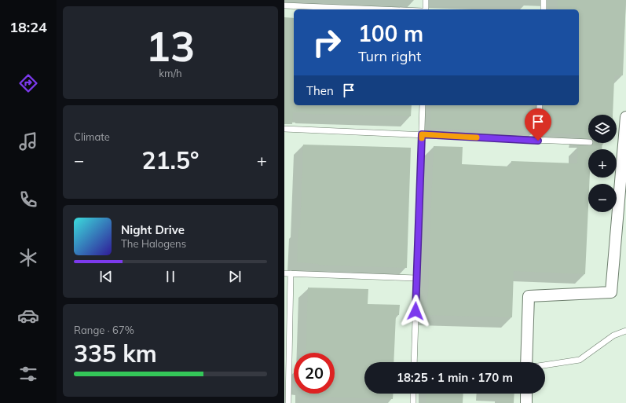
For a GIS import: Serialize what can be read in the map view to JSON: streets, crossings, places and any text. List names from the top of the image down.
{
  "page": {
    "tabs": "18:24",
    "tile": [
      ["13", "km/h"],
      "Climate",
      ["Range · 67%", "335 km"]
    ],
    "turn": ["100 m", "Turn right"],
    "then": "Then",
    "map_buttons": ["+", "−"],
    "heat": ["−", "21.5°", "+"],
    "song": ["Night Drive", "The Halogens"],
    "limit": "20",
    "trip": "18:25 · 1 min · 170 m"
  }
}
